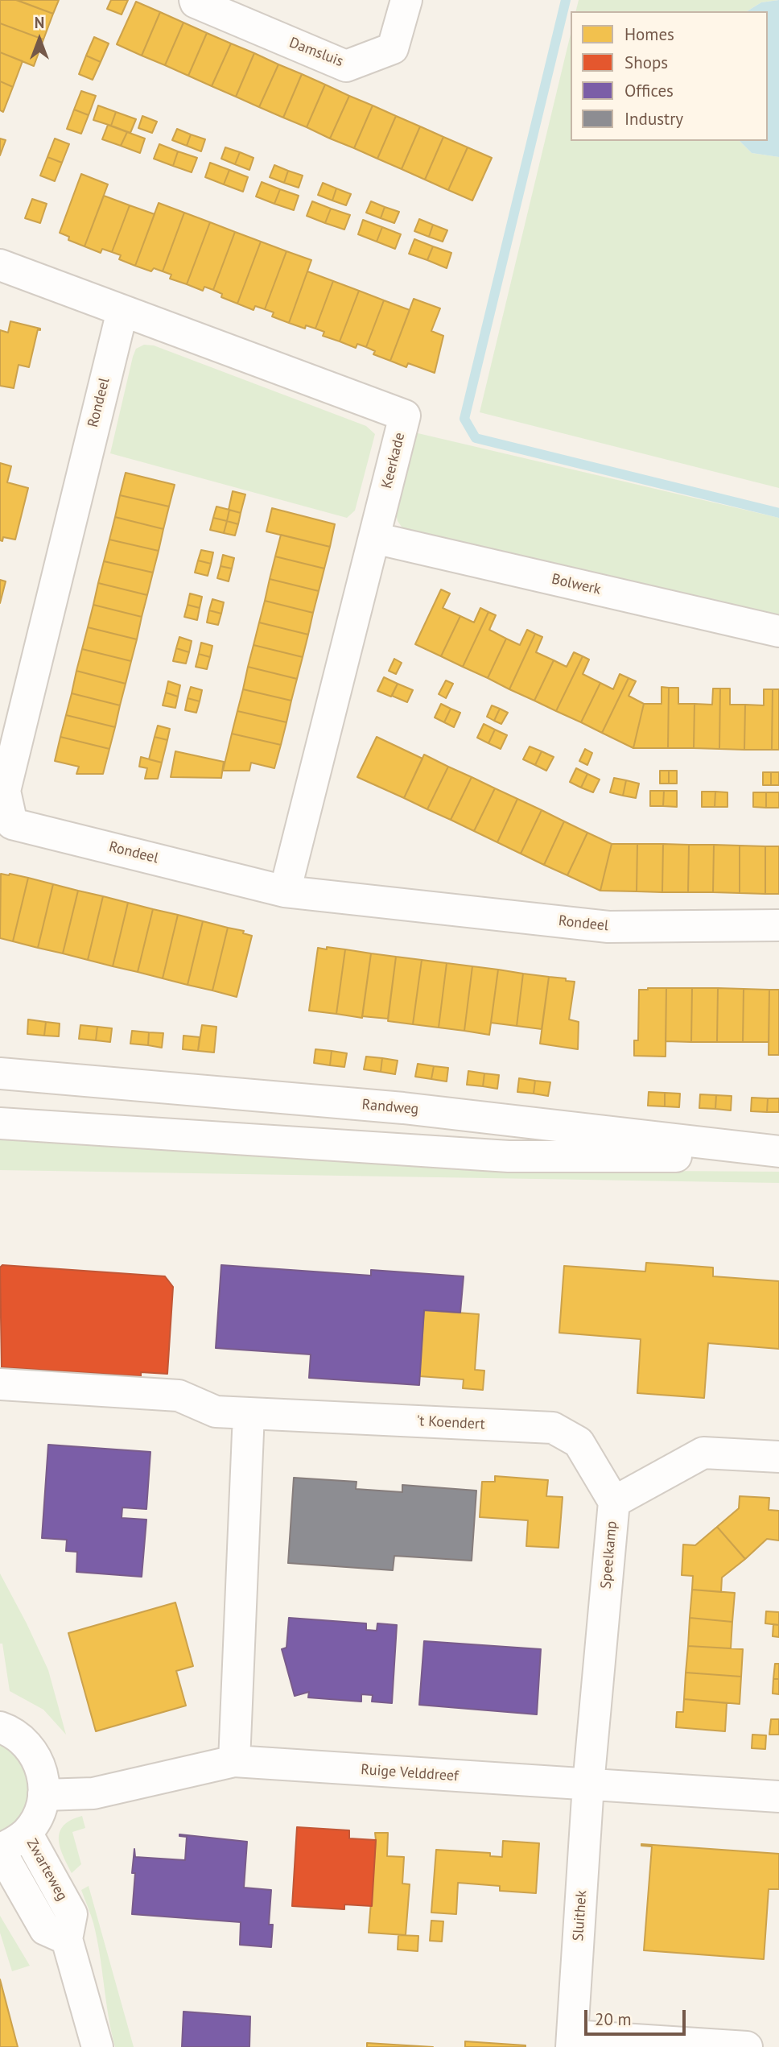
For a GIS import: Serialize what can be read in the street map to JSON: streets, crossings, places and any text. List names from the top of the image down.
{
  "streets": {
    "street": [
      "Damsluis",
      "Rondeel",
      "Keerkade",
      "Bolwerk",
      "Randweg",
      "'t Koendert",
      "Speelkamp",
      "Ruige Velddreef",
      "Zwarteweg",
      "Sluithek"
    ]
  },
  "crossings": [
    ["Rondeel", "Keerkade"],
    ["Keerkade", "Bolwerk"],
    ["'t Koendert", "Speelkamp"],
    ["Speelkamp", "Ruige Velddreef"],
    ["Speelkamp", "Sluithek"],
    ["Ruige Velddreef", "Sluithek"]
  ],
  "legend": [
    "Homes",
    "Shops",
    "Offices",
    "Industry"
  ],
  "scale_bar": "20 m",
  "north": "top"
}
